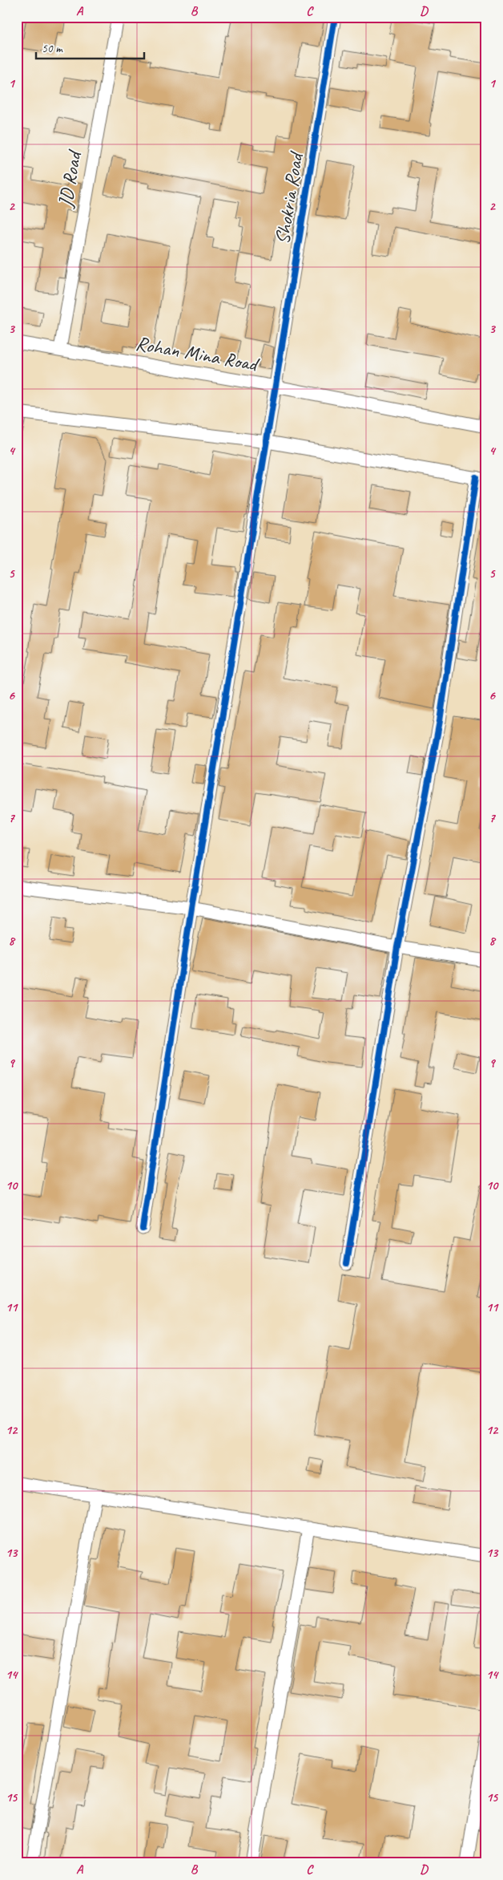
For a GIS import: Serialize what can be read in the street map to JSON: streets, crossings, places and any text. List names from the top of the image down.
{
  "streets": {
    "street": ["JD Road", "Shokria Road", "Rohan Mina Road"]
  },
  "crossings": [
    ["JD Road", "Rohan Mina Road"],
    ["Shokria Road", "Rohan Mina Road"]
  ],
  "scale_bar": "50 m",
  "grid": {
    "columns": [
      "A",
      "B",
      "C",
      "D"
    ],
    "rows": [
      "1",
      "2",
      "3",
      "4",
      "5",
      "6",
      "7",
      "8",
      "9",
      "10",
      "11",
      "12",
      "13",
      "14",
      "15"
    ]
  }
}
